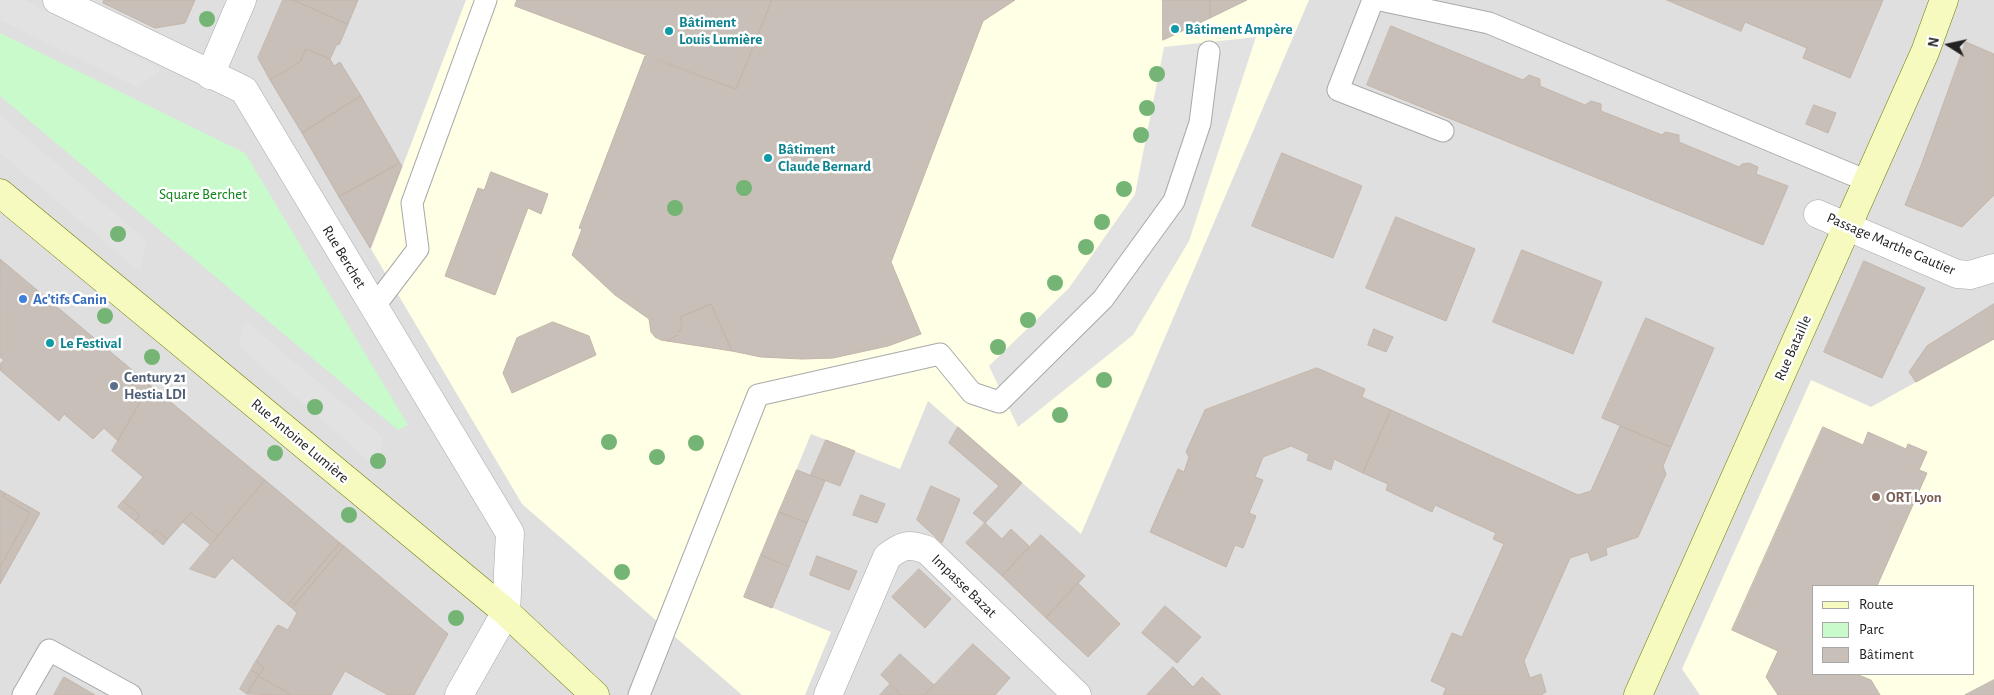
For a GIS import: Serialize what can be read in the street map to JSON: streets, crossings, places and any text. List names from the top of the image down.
{
  "streets": {
    "street": [
      "Passage Marthe Gautier",
      "Rue Berchet",
      "Rue Bataille",
      "Rue Antoine Lumière",
      "Impasse Bazat"
    ]
  },
  "crossings": [
    ["Passage Marthe Gautier", "Rue Bataille"],
    ["Rue Berchet", "Rue Antoine Lumière"]
  ],
  "parks": ["Square Berchet"],
  "places": [
    "Bâtiment Ampère",
    "Bâtiment Louis Lumière",
    "Bâtiment Claude Bernard",
    "Ac'tifs Canin",
    "Le Festival",
    "Century 21 Hestia LDI",
    "ORT Lyon"
  ],
  "legend": ["Route", "Parc", "Bâtiment"],
  "north": "left"
}
